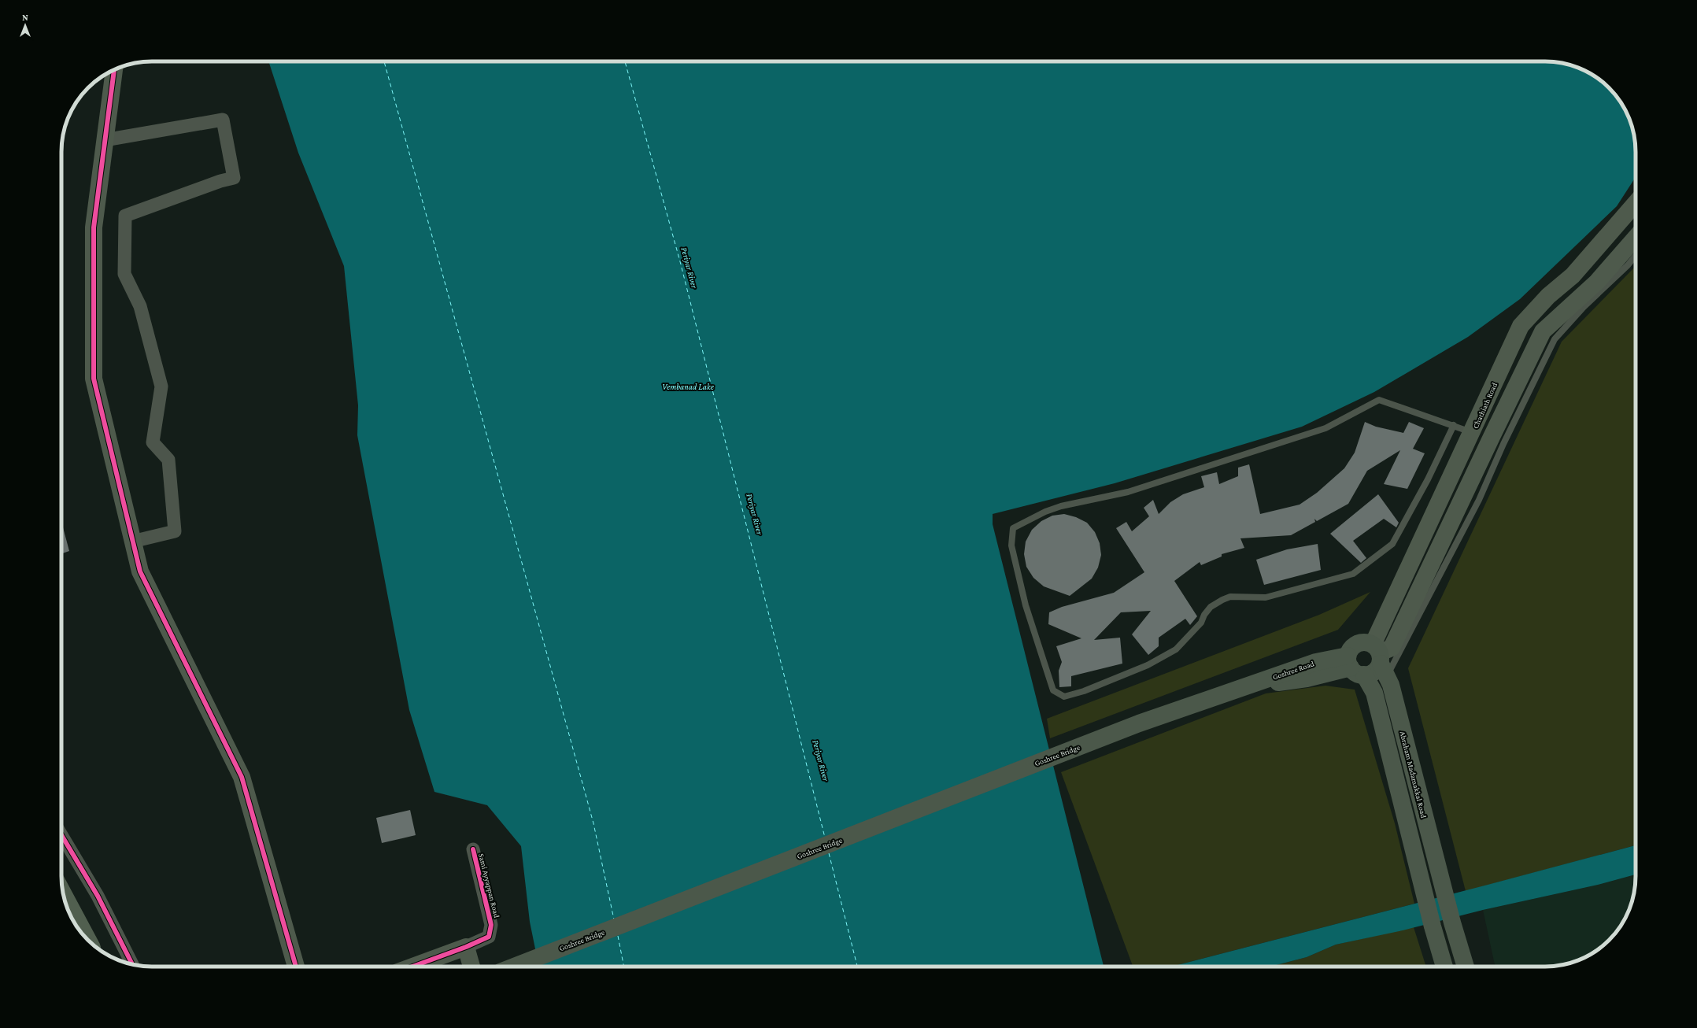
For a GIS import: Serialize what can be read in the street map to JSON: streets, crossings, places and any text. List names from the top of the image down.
{
  "streets": {
    "main road": ["Goshree Road", "Goshree Bridge", "Abraham Madamakkal Road"],
    "street": ["Chathiath Road", "Sami Ayyappan Road"]
  },
  "crossings": [
    ["Chathiath Road", "Goshree Road"],
    ["Chathiath Road", "Abraham Madamakkal Road"],
    ["Goshree Road", "Goshree Bridge"],
    ["Goshree Road", "Abraham Madamakkal Road"]
  ],
  "water": ["Periyar River", "Vembanad Lake"],
  "north": "top"
}
